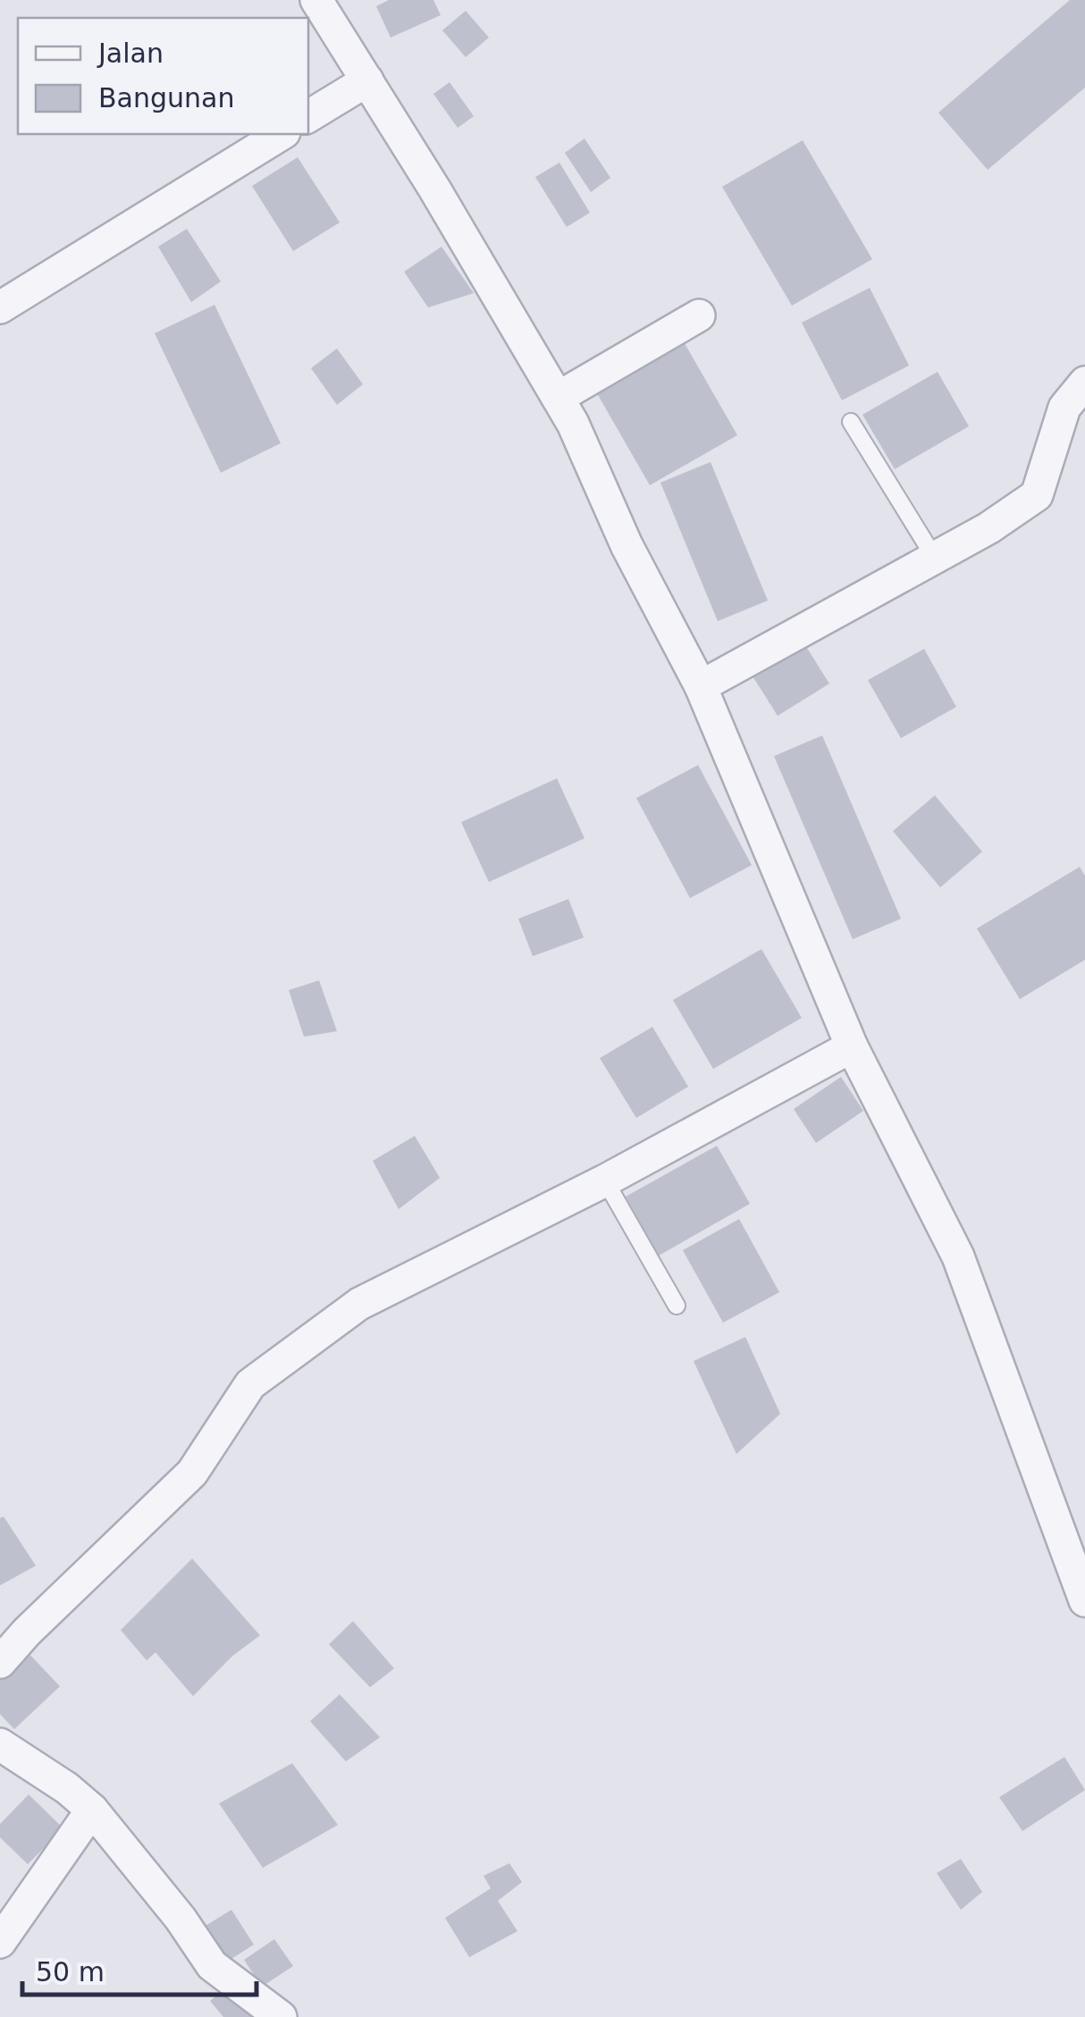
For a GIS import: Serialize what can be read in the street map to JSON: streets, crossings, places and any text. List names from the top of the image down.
{
  "legend": ["Jalan", "Bangunan"],
  "scale_bar": "50 m"
}
